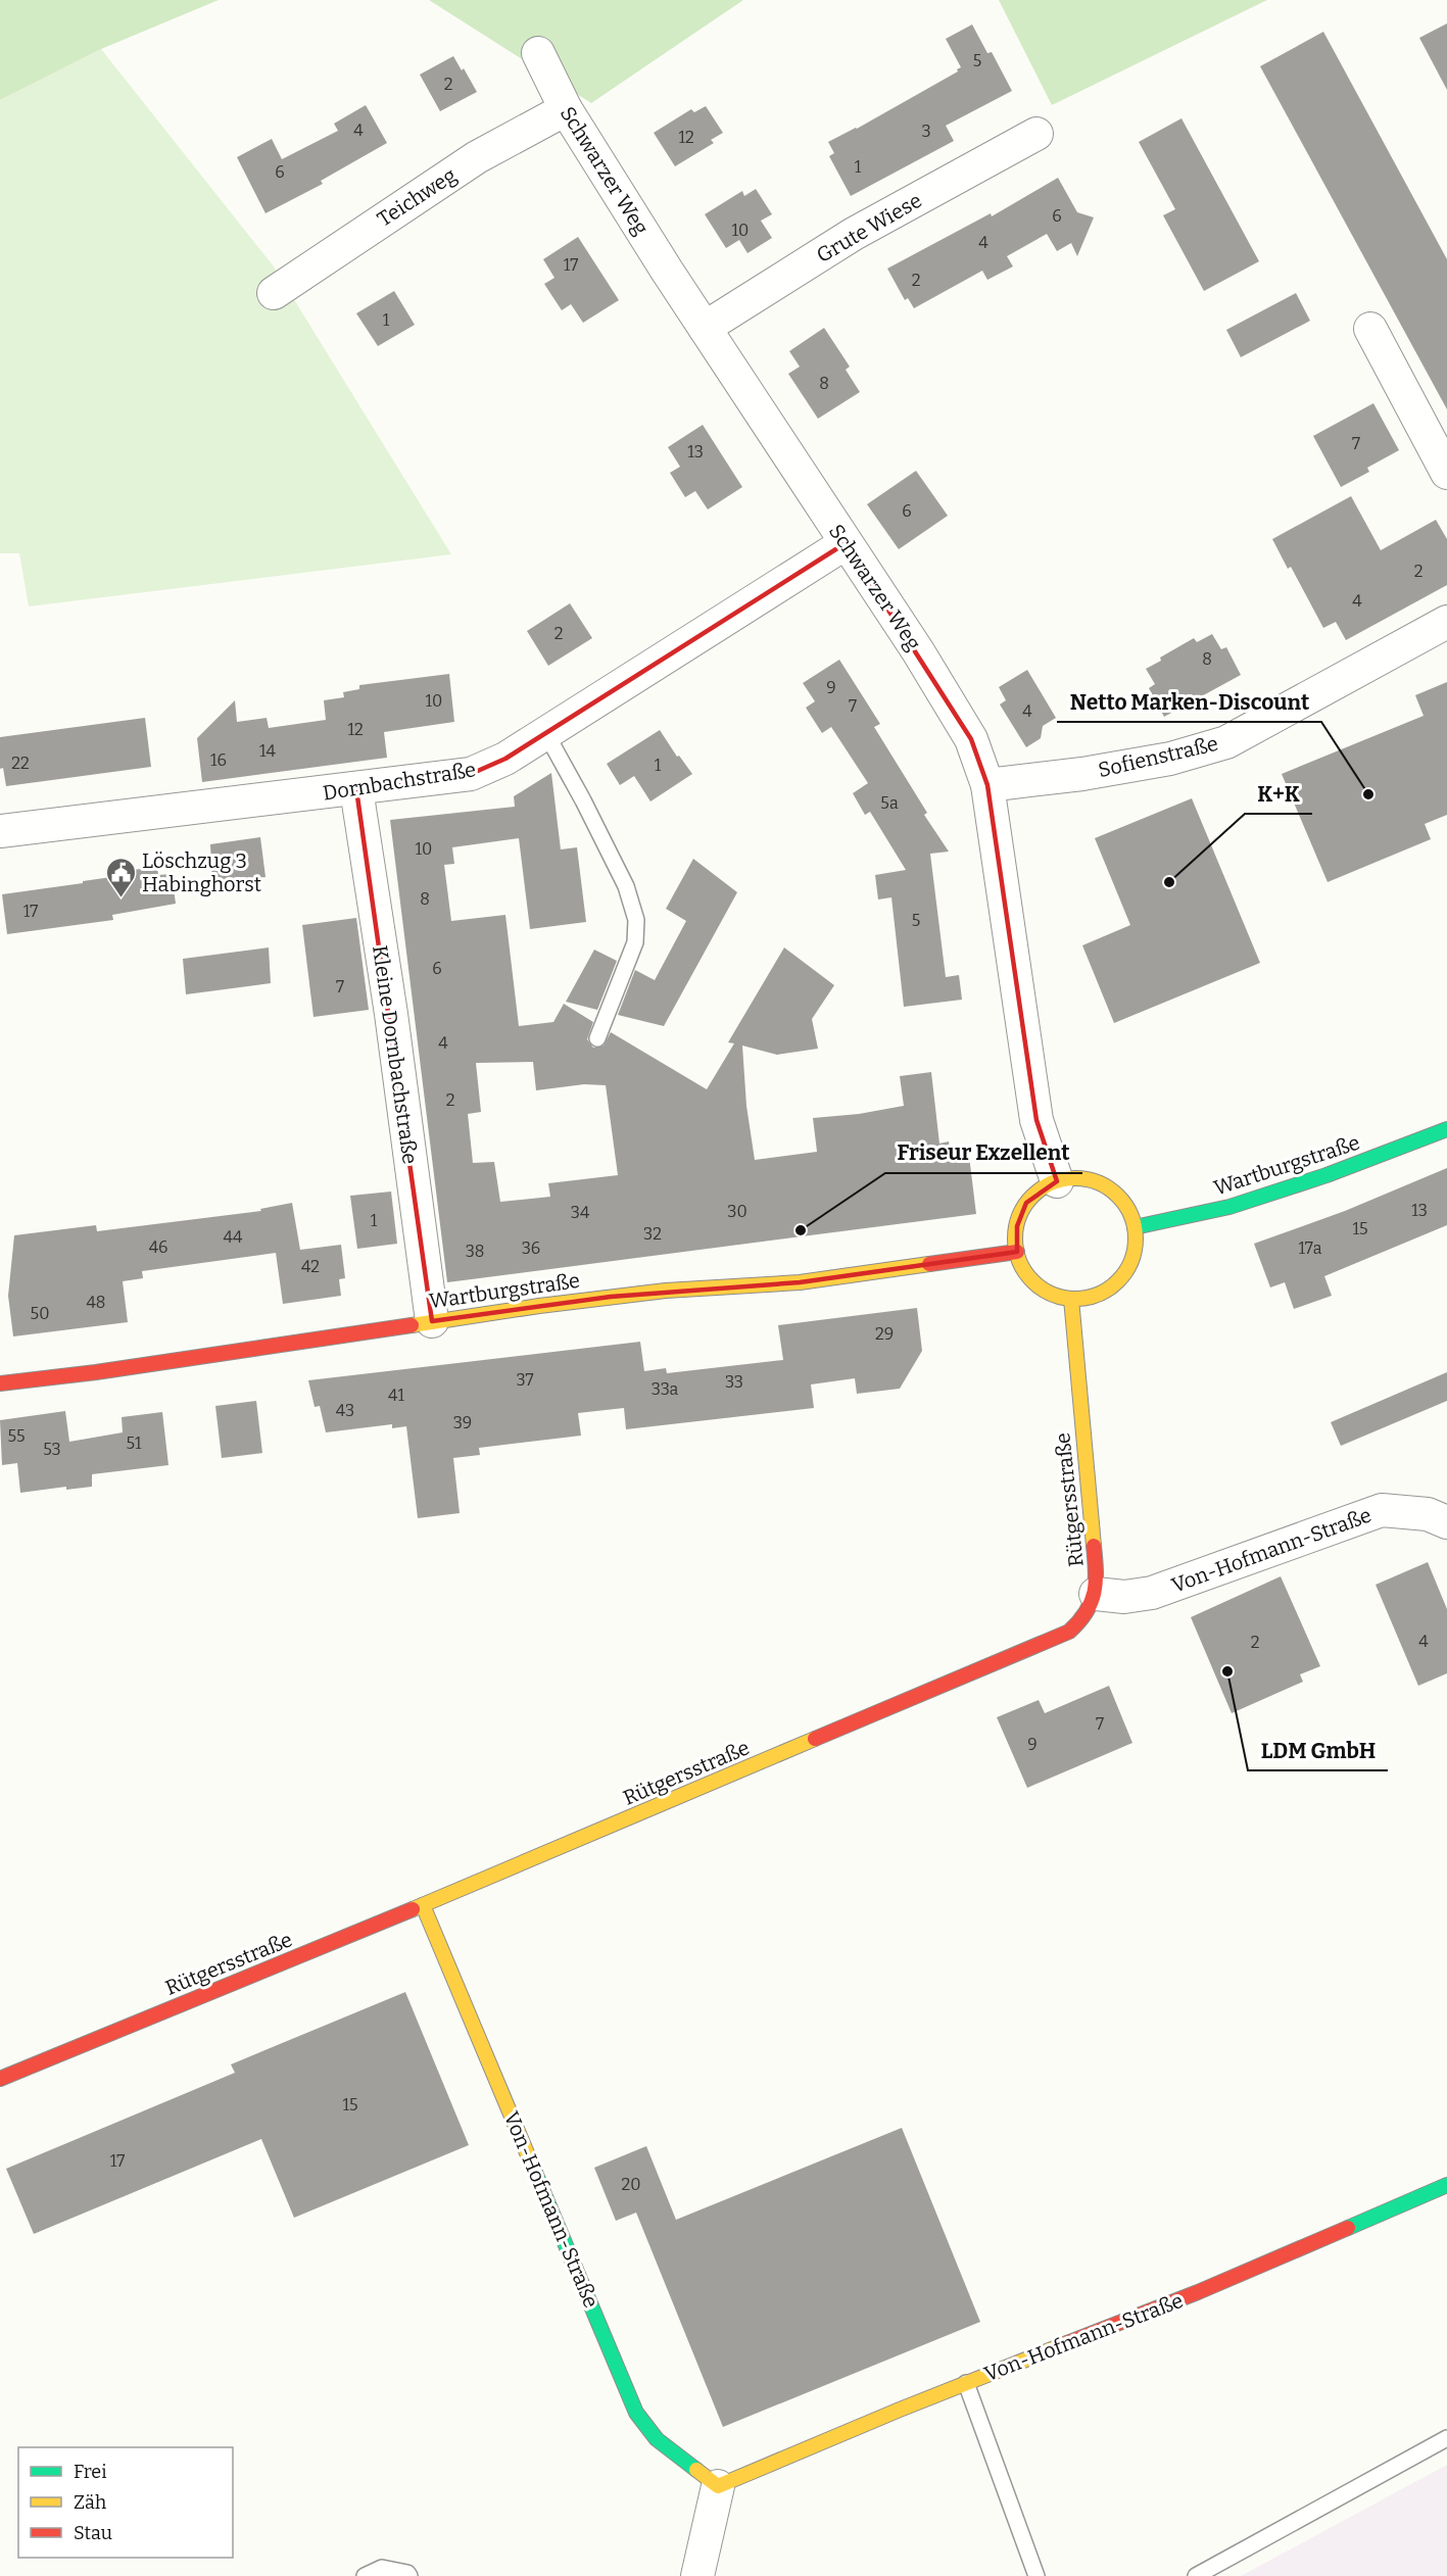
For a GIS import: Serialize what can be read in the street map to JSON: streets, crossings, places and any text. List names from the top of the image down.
{
  "streets": {
    "street": [
      "Schwarzer Weg",
      "Teichweg",
      "Grute Wiese",
      "Sofienstraße",
      "Dornbachstraße",
      "Kleine Dornbachstraße",
      "Wartburgstraße",
      "Rütgersstraße",
      "Von-Hofmann-Straße"
    ]
  },
  "crossings": [
    ["Schwarzer Weg", "Teichweg"],
    ["Schwarzer Weg", "Grute Wiese"],
    ["Schwarzer Weg", "Sofienstraße"],
    ["Schwarzer Weg", "Dornbachstraße"],
    ["Schwarzer Weg", "Wartburgstraße"],
    ["Schwarzer Weg", "Rütgersstraße"],
    ["Dornbachstraße", "Kleine Dornbachstraße"],
    ["Kleine Dornbachstraße", "Wartburgstraße"],
    ["Wartburgstraße", "Rütgersstraße"],
    ["Rütgersstraße", "Von-Hofmann-Straße"]
  ],
  "places": {
    "other": [
      "Netto Marken-Discount",
      "K+K",
      "Friseur Exzellent",
      "LDM GmbH"
    ],
    "public building": ["Löschzug 3 Habinghorst"]
  },
  "house_numbers": [
    "5",
    "2",
    "4",
    "3",
    "12",
    "1",
    "6",
    "6",
    "10",
    "4",
    "17",
    "2",
    "1",
    "8",
    "7",
    "13",
    "6",
    "2",
    "4",
    "2",
    "8",
    "9",
    "10",
    "7",
    "4",
    "12",
    "14",
    "16",
    "22",
    "1",
    "5a",
    "10",
    "8",
    "17",
    "5",
    "6",
    "7",
    "4",
    "2",
    "13",
    "30",
    "34",
    "1",
    "15",
    "32",
    "44",
    "46",
    "36",
    "17a",
    "38",
    "42",
    "48",
    "50",
    "29",
    "37",
    "33",
    "33a",
    "41",
    "43",
    "39",
    "55",
    "51",
    "53",
    "4",
    "2",
    "7",
    "9",
    "15",
    "17",
    "20"
  ],
  "legend": ["Frei", "Zäh", "Stau"]
}
